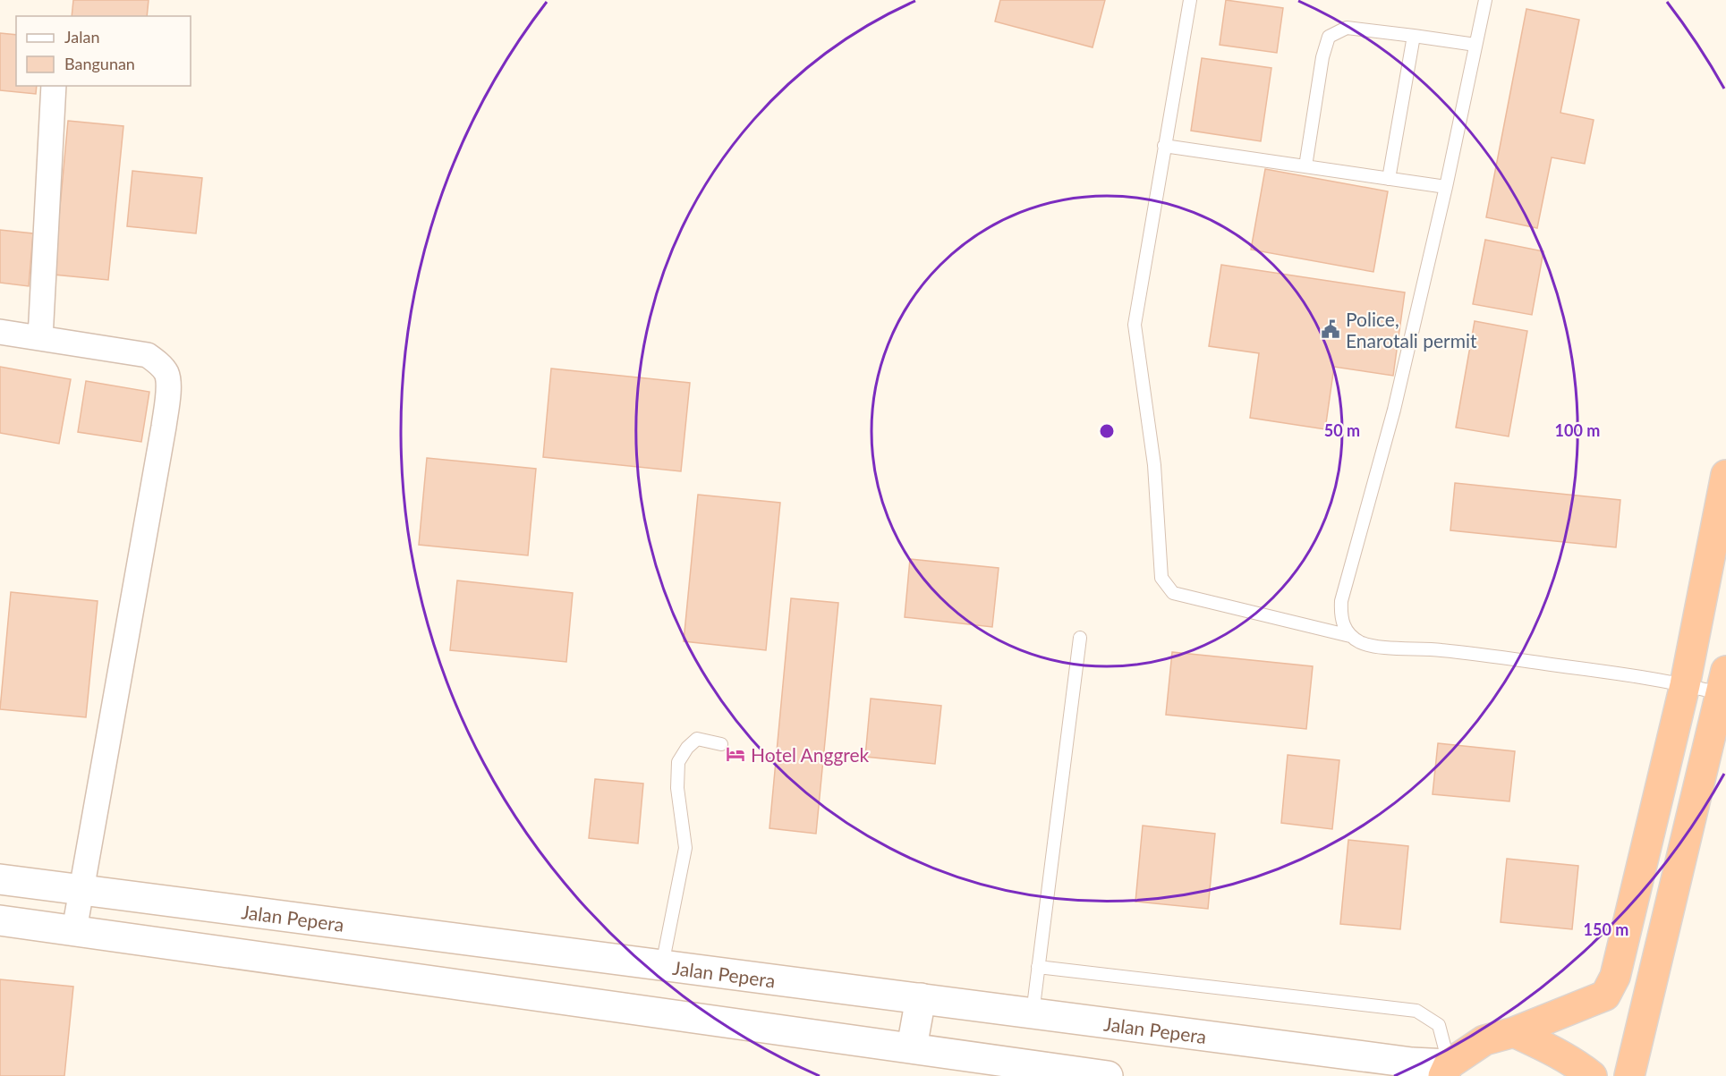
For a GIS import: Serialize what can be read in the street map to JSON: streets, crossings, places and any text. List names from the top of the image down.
{
  "streets": {
    "main road": ["Jalan Pepera"]
  },
  "places": {
    "public building": ["Police, Enarotali permit"],
    "hotel": ["Hotel Anggrek"]
  },
  "legend": ["Jalan", "Bangunan"],
  "rings": ["50 m", "100 m", "150 m"]
}
